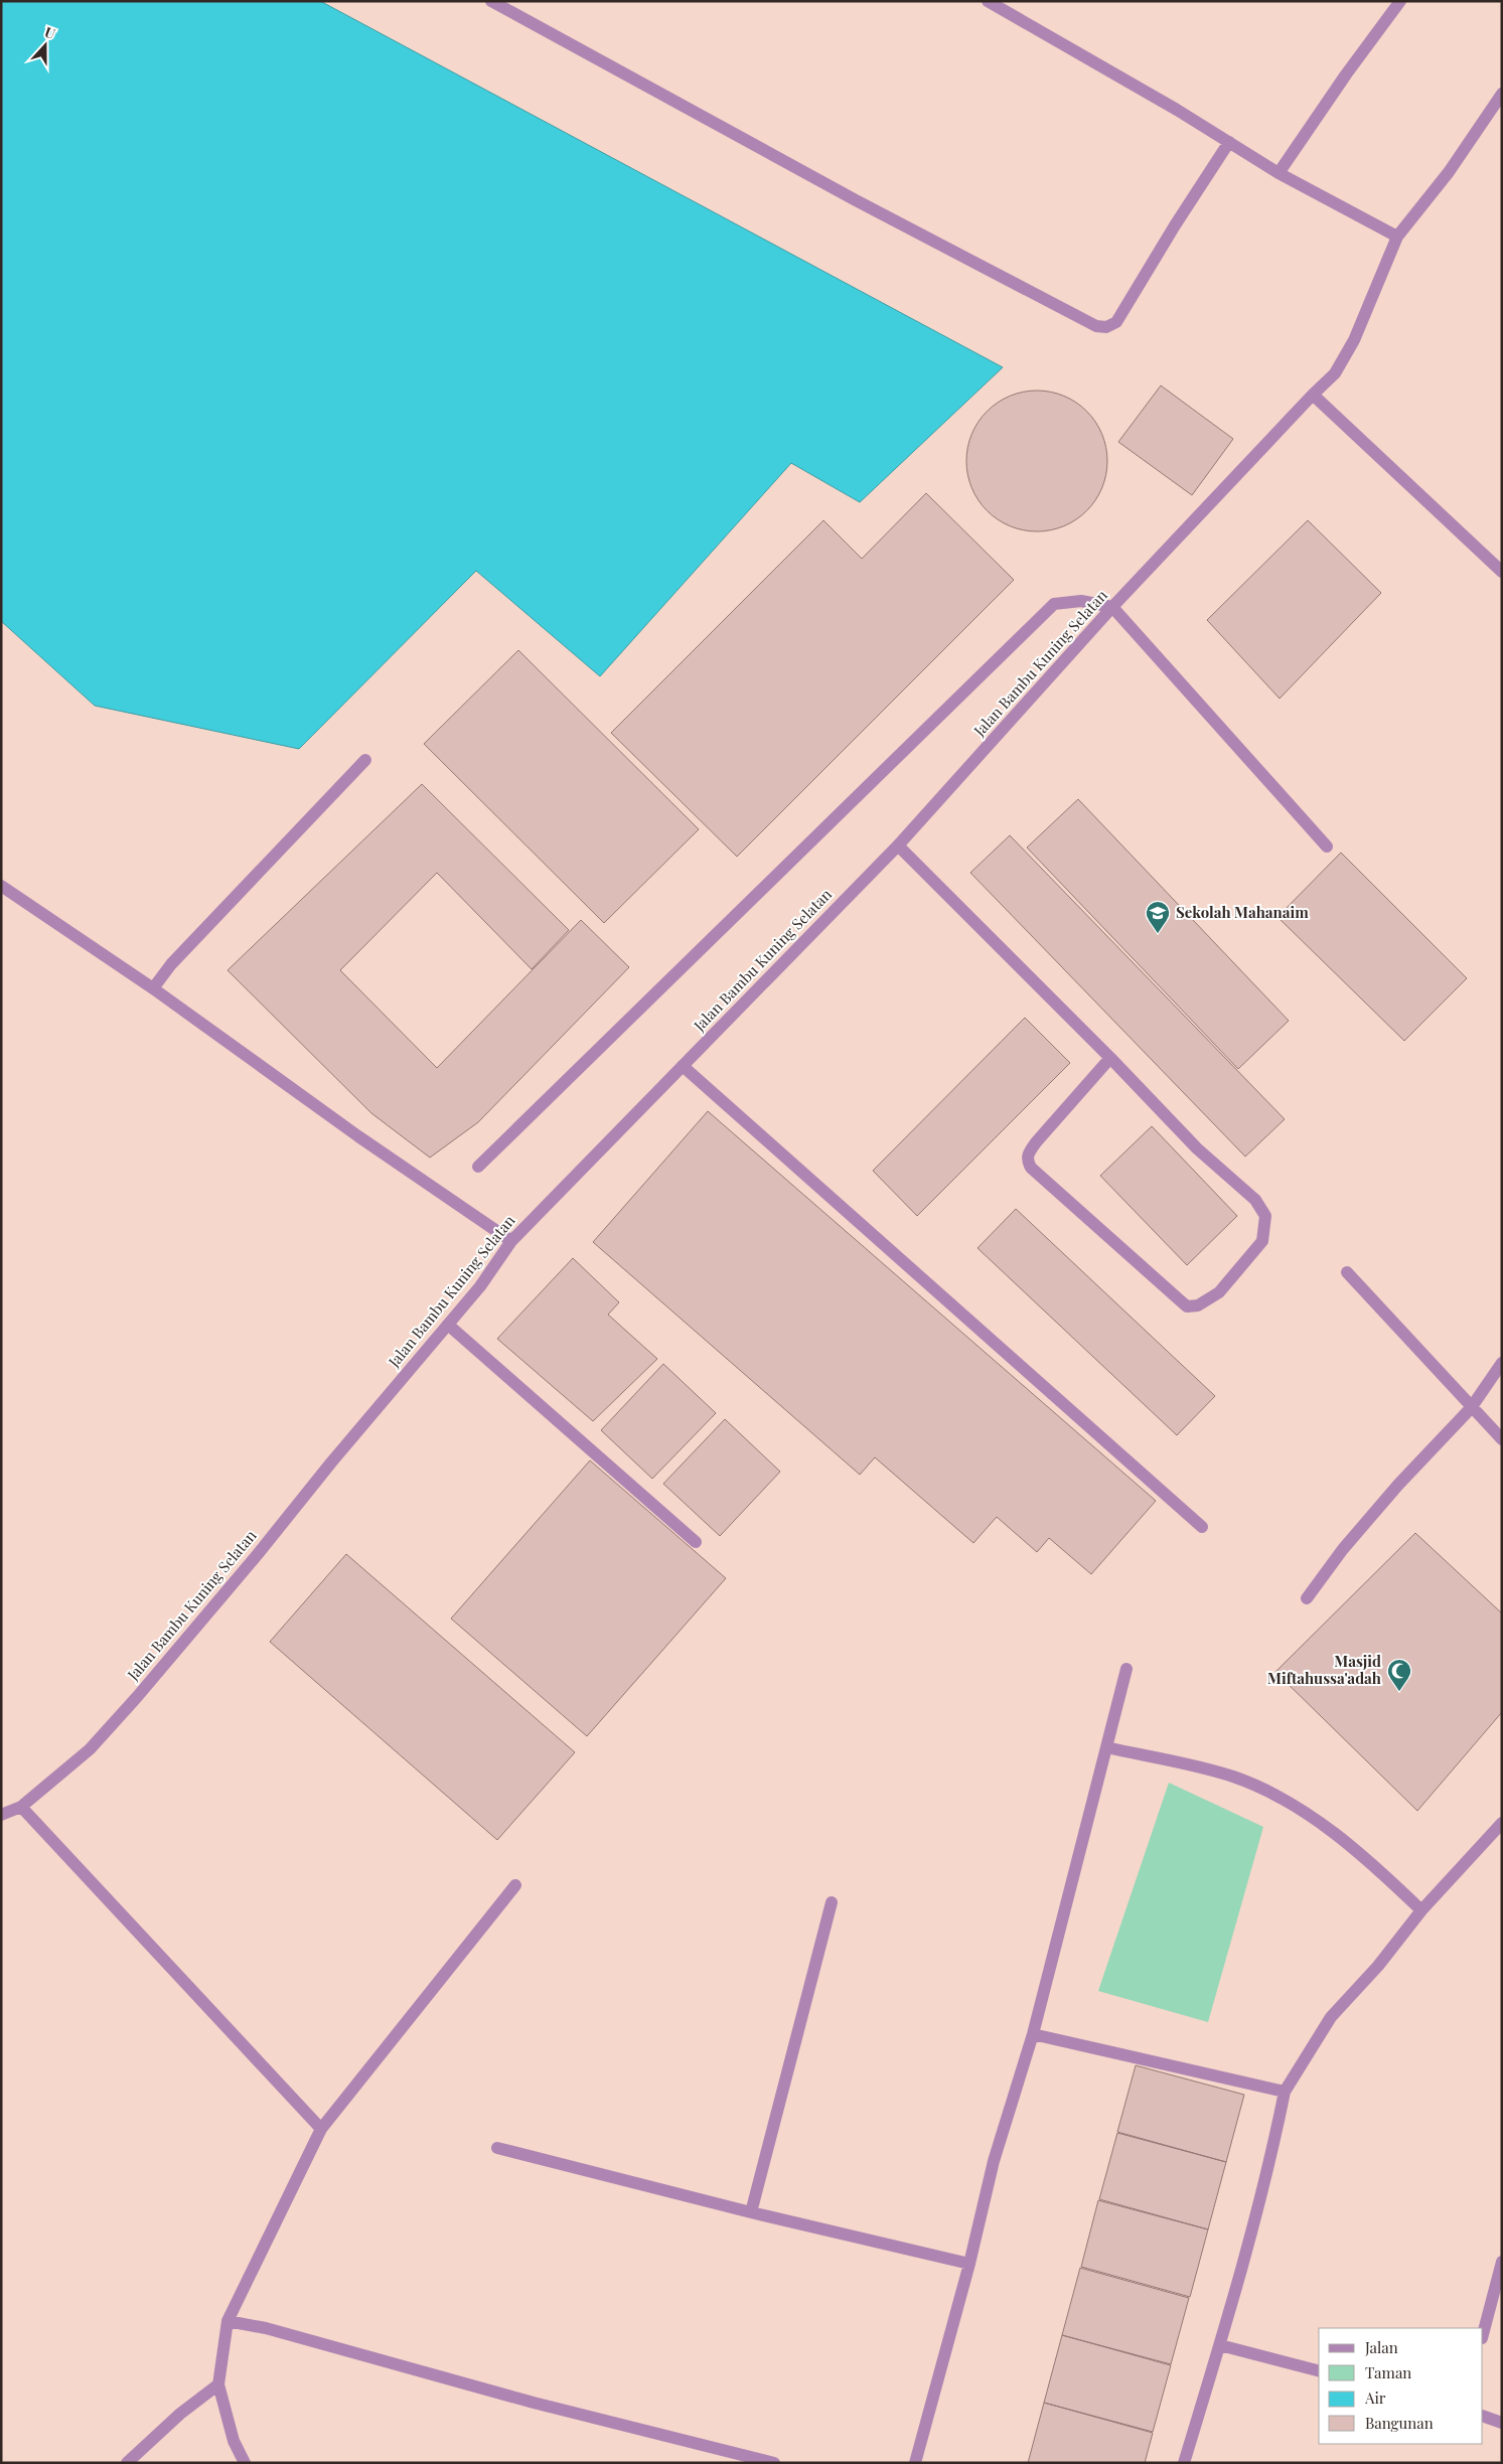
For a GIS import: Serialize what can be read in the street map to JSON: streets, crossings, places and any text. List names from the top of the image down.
{
  "streets": {
    "street": ["Jalan Bambu Kuning Selatan"]
  },
  "places": {
    "school or university": ["Sekolah Mahanaim"],
    "mosque": ["Masjid Miftahussa'adah"]
  },
  "legend": [
    "Jalan",
    "Taman",
    "Air",
    "Bangunan"
  ],
  "north": "top"
}
